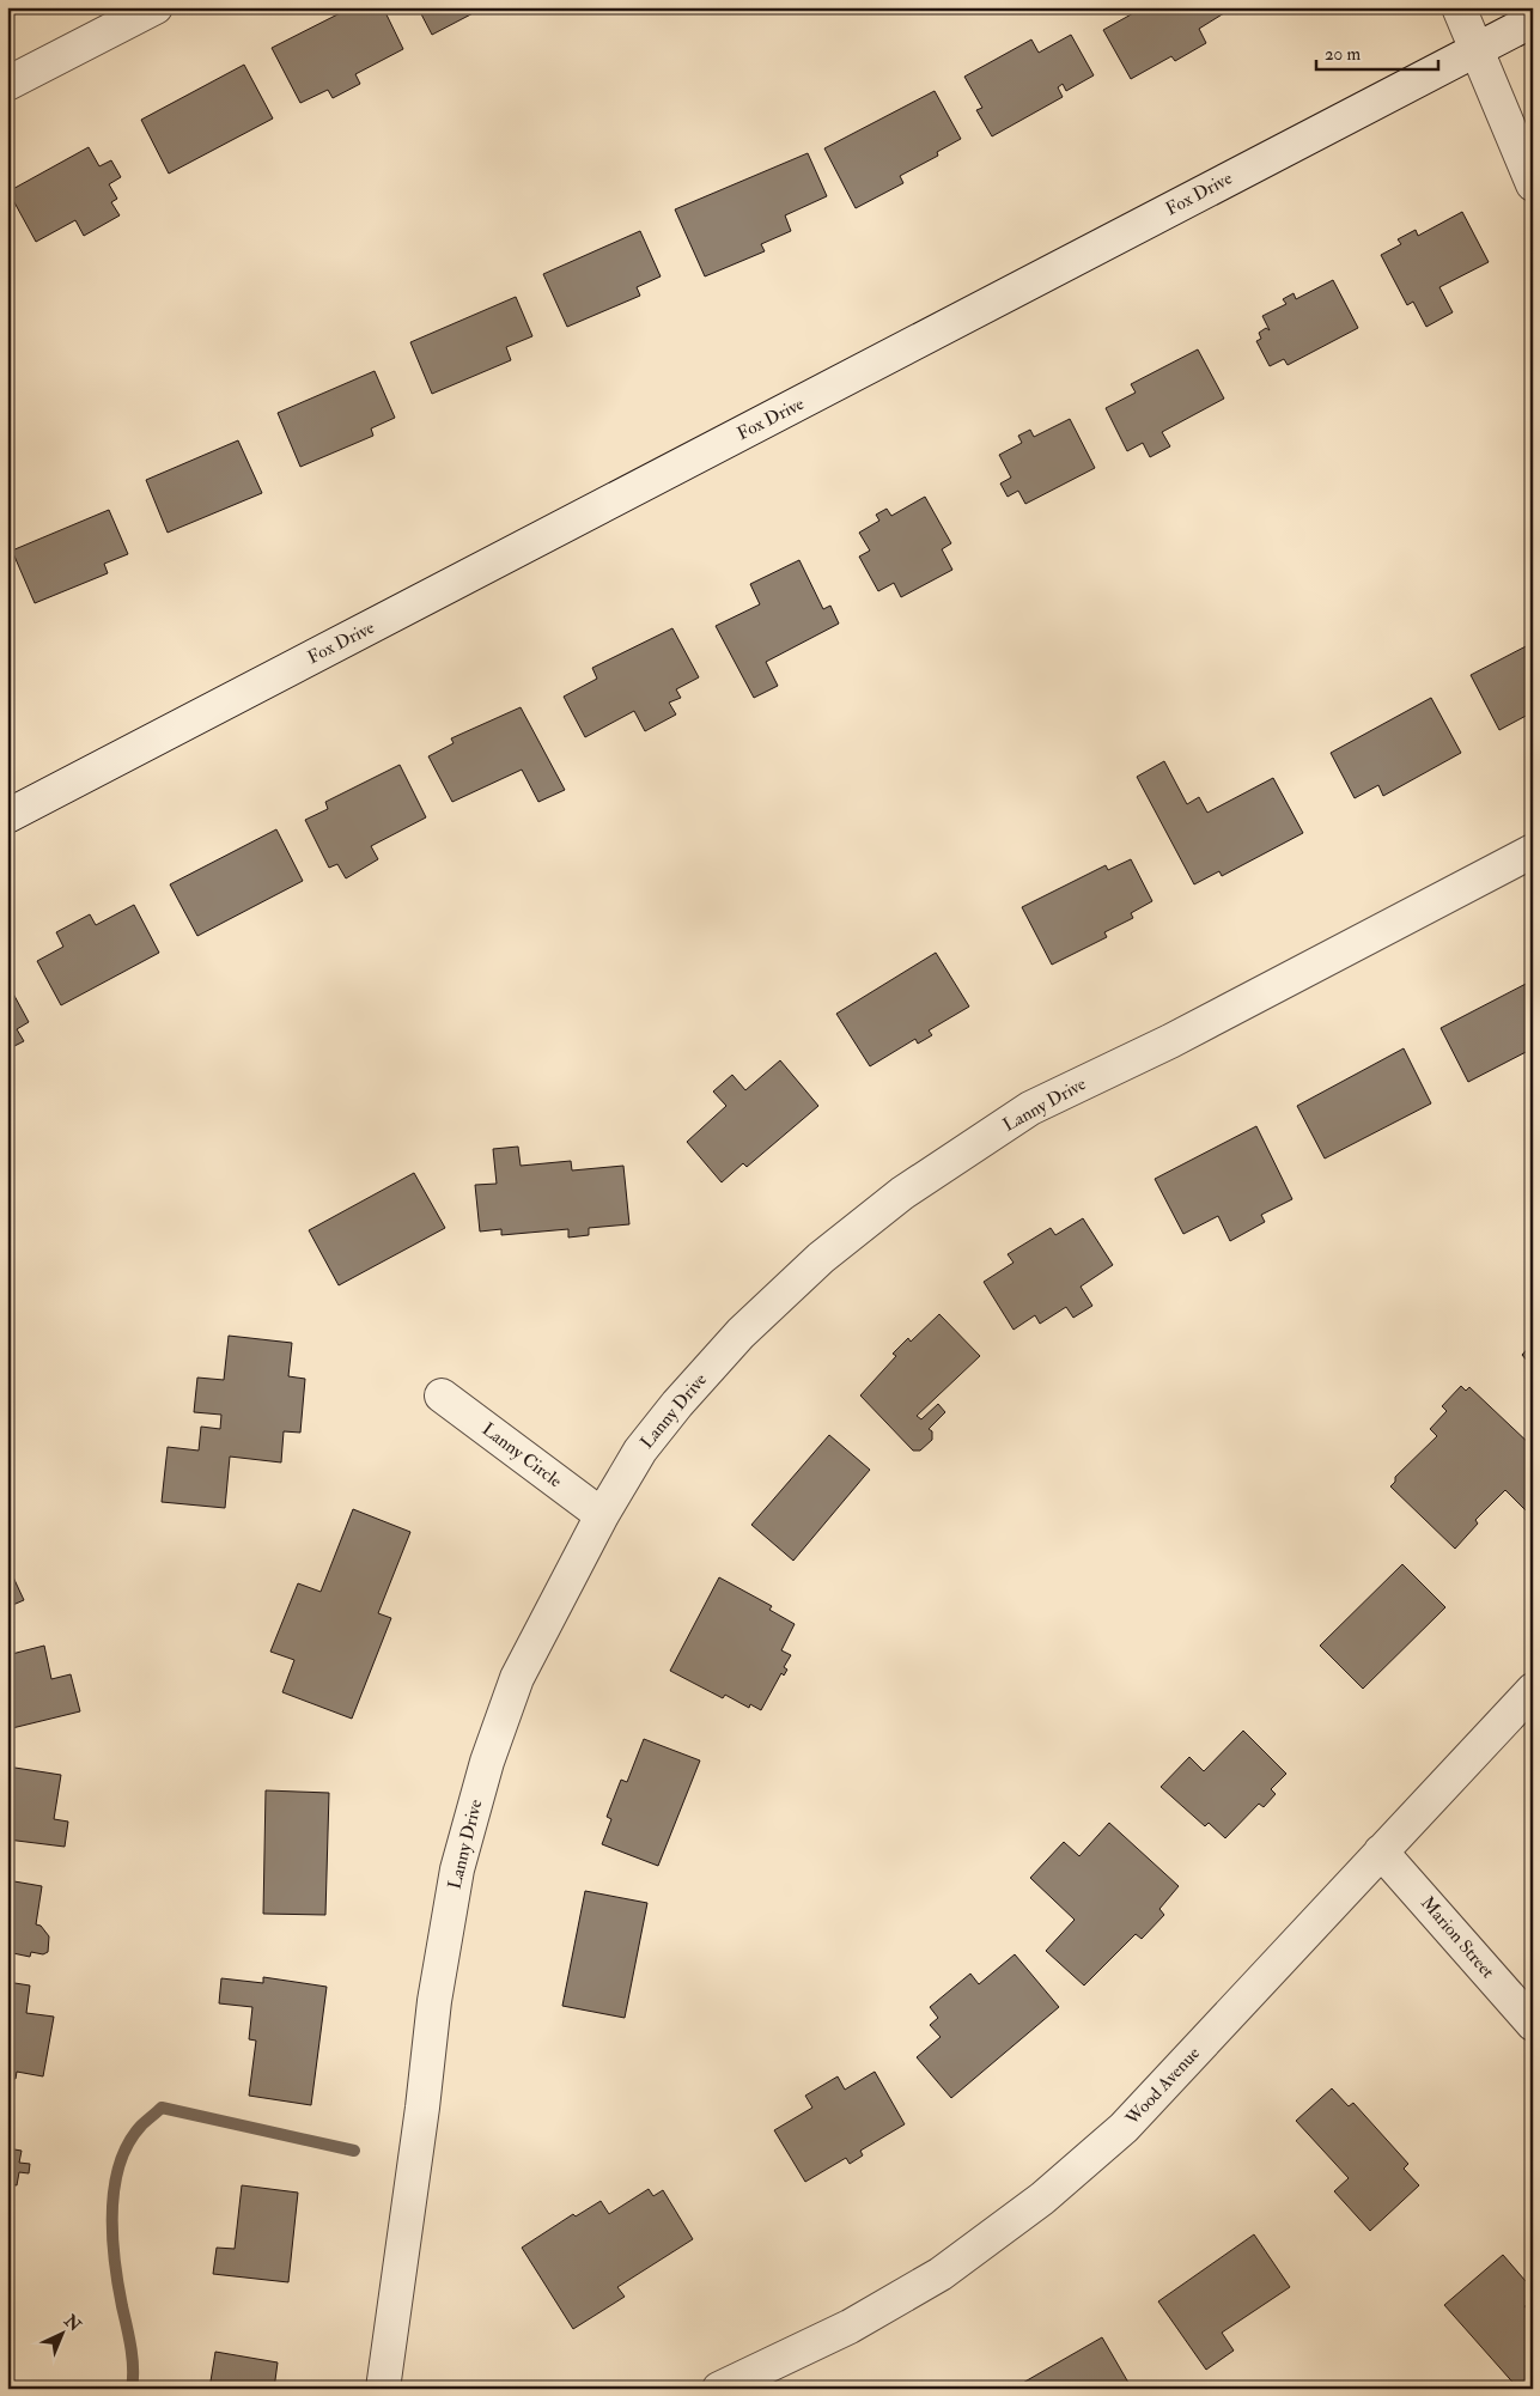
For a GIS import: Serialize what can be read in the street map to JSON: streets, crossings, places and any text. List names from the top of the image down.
{
  "streets": {
    "street": [
      "Fox Drive",
      "Lanny Drive",
      "Lanny Circle",
      "Marion Street",
      "Wood Avenue"
    ]
  },
  "crossings": [
    ["Lanny Drive", "Lanny Circle"],
    ["Marion Street", "Wood Avenue"]
  ],
  "scale_bar": "20 m",
  "north": "top right"
}
